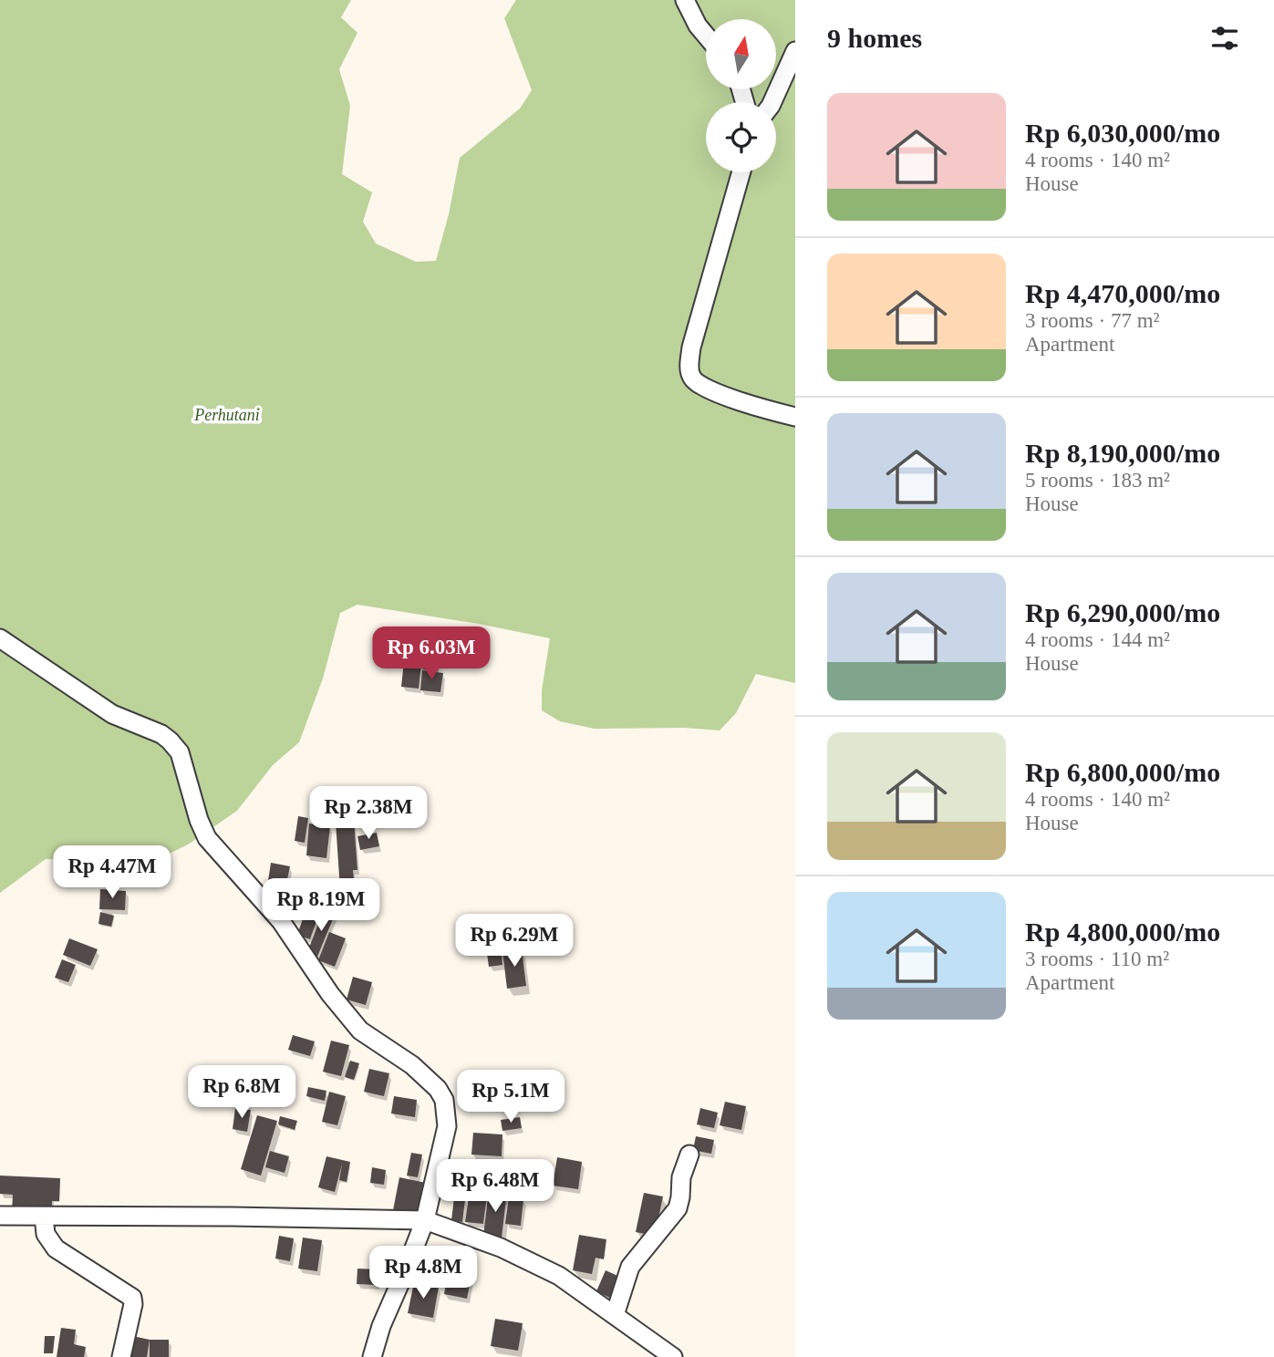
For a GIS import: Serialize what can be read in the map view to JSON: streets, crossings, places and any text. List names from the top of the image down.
{
  "parks": ["Perhutani"],
  "north": "top",
  "page": {
    "heading": "9 homes",
    "list": [
      {
        "name": "Rp 6,030,000/mo",
        "note": "4 rooms · 140 m² · House"
      },
      {
        "name": "Rp 4,470,000/mo",
        "note": "3 rooms · 77 m² · Apartment"
      },
      {
        "name": "Rp 8,190,000/mo",
        "note": "5 rooms · 183 m² · House"
      },
      {
        "name": "Rp 6,290,000/mo",
        "note": "4 rooms · 144 m² · House"
      },
      {
        "name": "Rp 6,800,000/mo",
        "note": "4 rooms · 140 m² · House"
      },
      {
        "name": "Rp 4,800,000/mo",
        "note": "3 rooms · 110 m² · Apartment"
      }
    ],
    "price": [
      "Rp 6.03M",
      "Rp 2.38M",
      "Rp 4.47M",
      "Rp 8.19M",
      "Rp 6.29M",
      "Rp 6.8M",
      "Rp 5.1M",
      "Rp 6.48M",
      "Rp 4.8M"
    ]
  }
}
